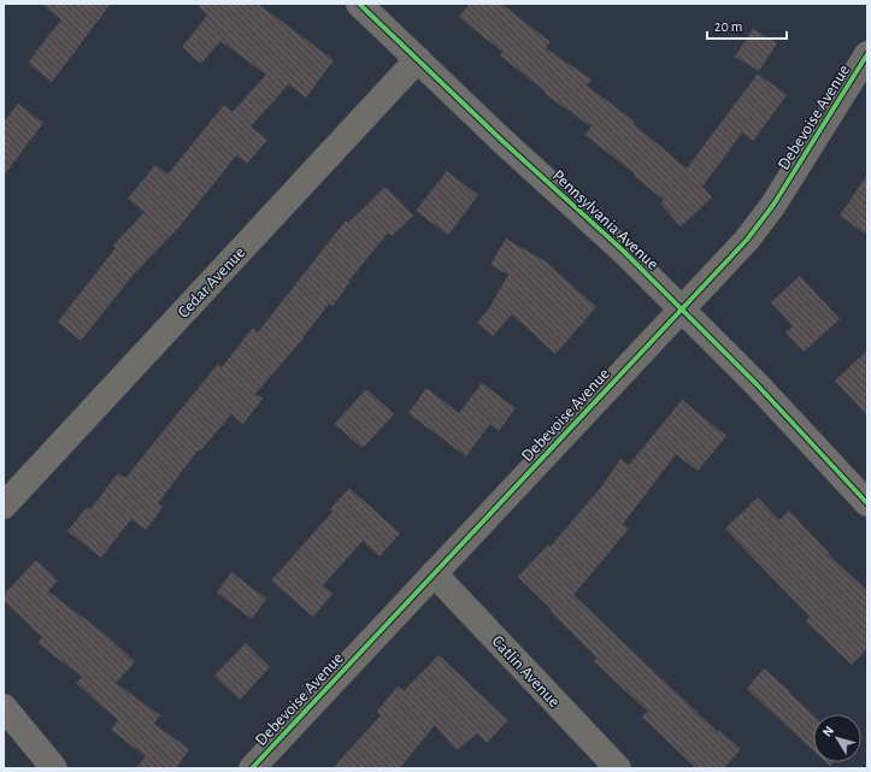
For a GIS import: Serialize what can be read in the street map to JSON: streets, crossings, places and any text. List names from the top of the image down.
{
  "streets": {
    "street": [
      "Debevoise Avenue",
      "Pennsylvania Avenue",
      "Cedar Avenue",
      "Catlin Avenue"
    ]
  },
  "crossings": [
    ["Debevoise Avenue", "Pennsylvania Avenue"],
    ["Debevoise Avenue", "Catlin Avenue"],
    ["Pennsylvania Avenue", "Cedar Avenue"]
  ],
  "scale_bar": "20 m",
  "north": "top left"
}
